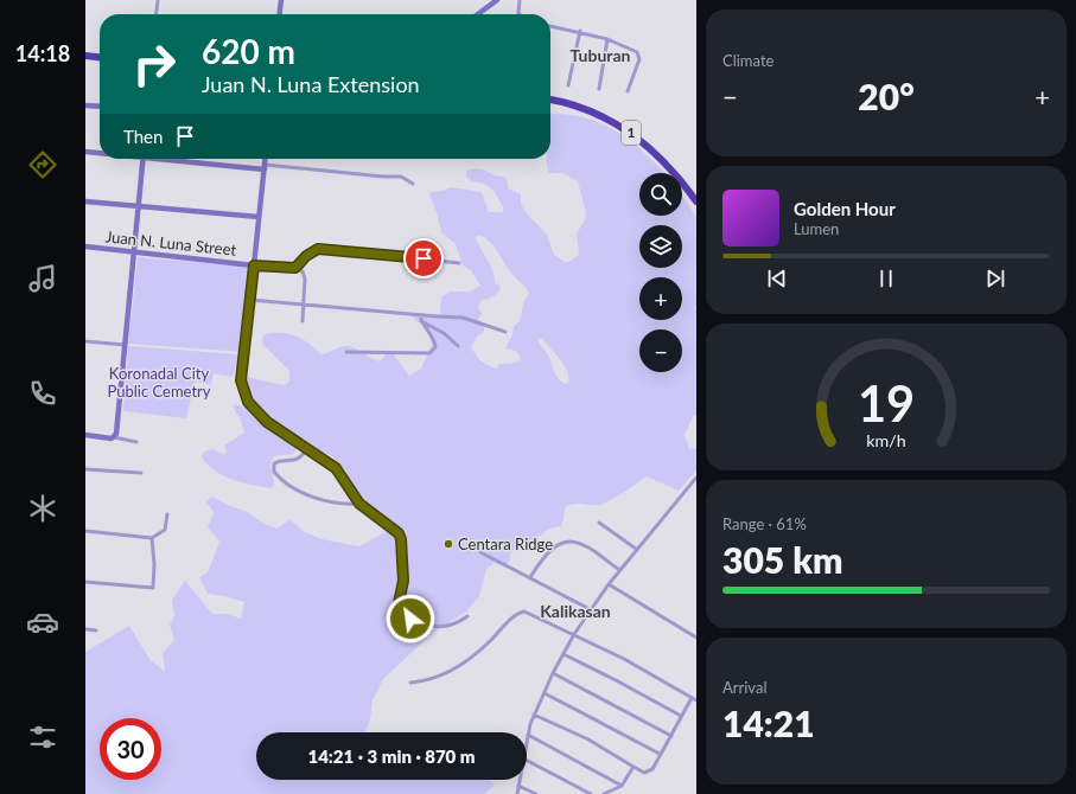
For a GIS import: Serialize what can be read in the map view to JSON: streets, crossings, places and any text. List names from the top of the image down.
{
  "streets": {
    "highway": ["1"],
    "street": ["Juan N. Luna Street"]
  },
  "districts": ["Tuburan", "Kalikasan"],
  "parks": ["Koronadal City Public Cemetry"],
  "places": ["Centara Ridge"],
  "page": {
    "tabs": "14:18",
    "tile": [
      "Climate",
      ["Range · 61%", "305 km"],
      ["Arrival", "14:21"]
    ],
    "turn": ["620 m", "Juan N. Luna Extension"],
    "heat": ["−", "20°", "+"],
    "then": "Then",
    "map_buttons": ["+", "−"],
    "song": ["Golden Hour", "Lumen"],
    "limit": "30",
    "trip": "14:21 · 3 min · 870 m",
    "gauge": ["19", "km/h"]
  }
}
